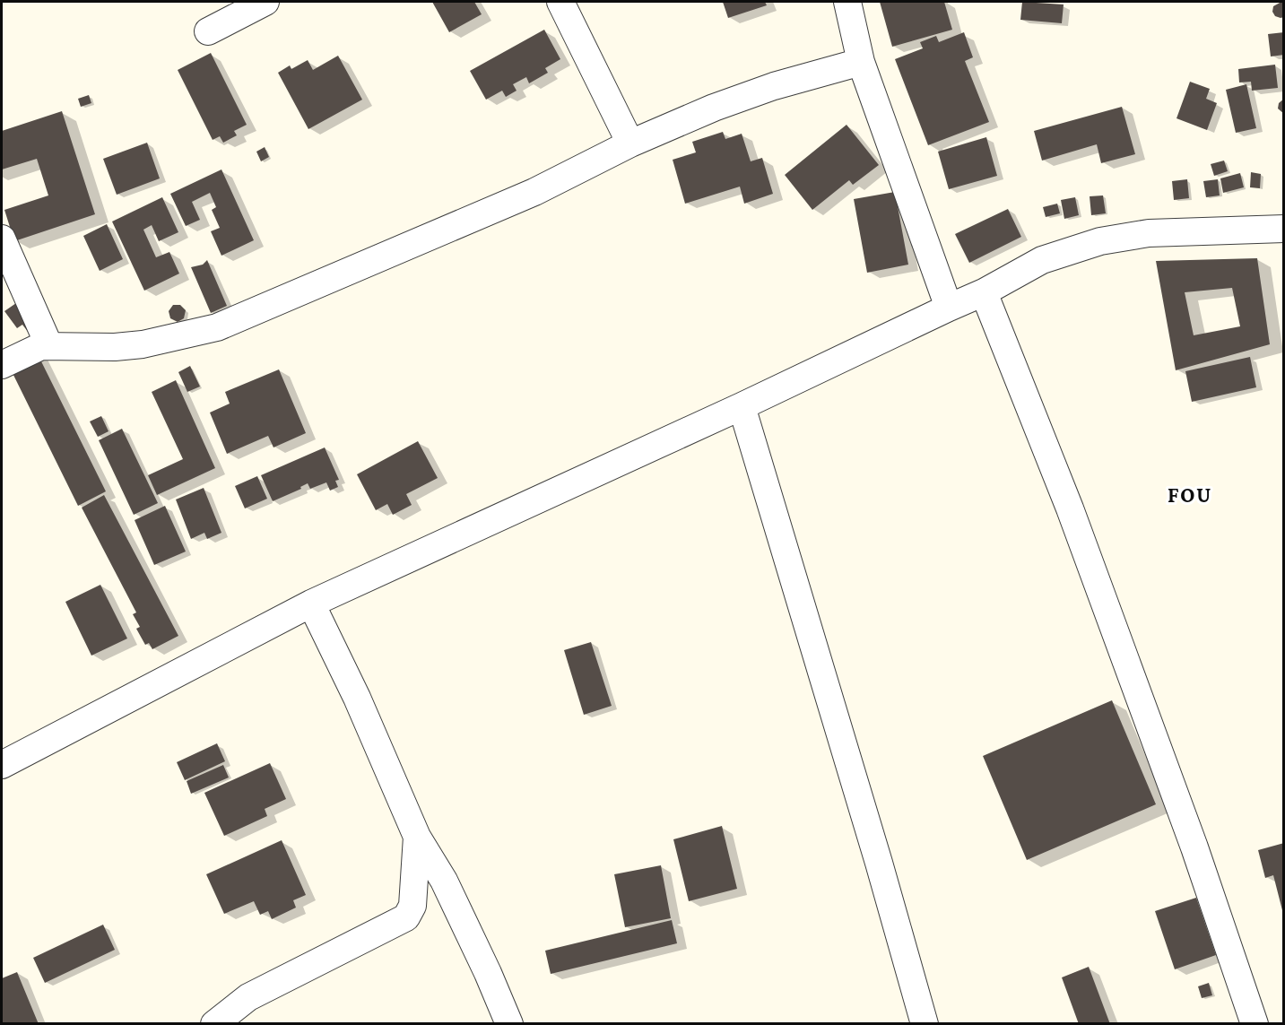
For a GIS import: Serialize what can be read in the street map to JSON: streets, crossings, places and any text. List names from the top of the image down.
{
  "districts": ["FOU"]
}
